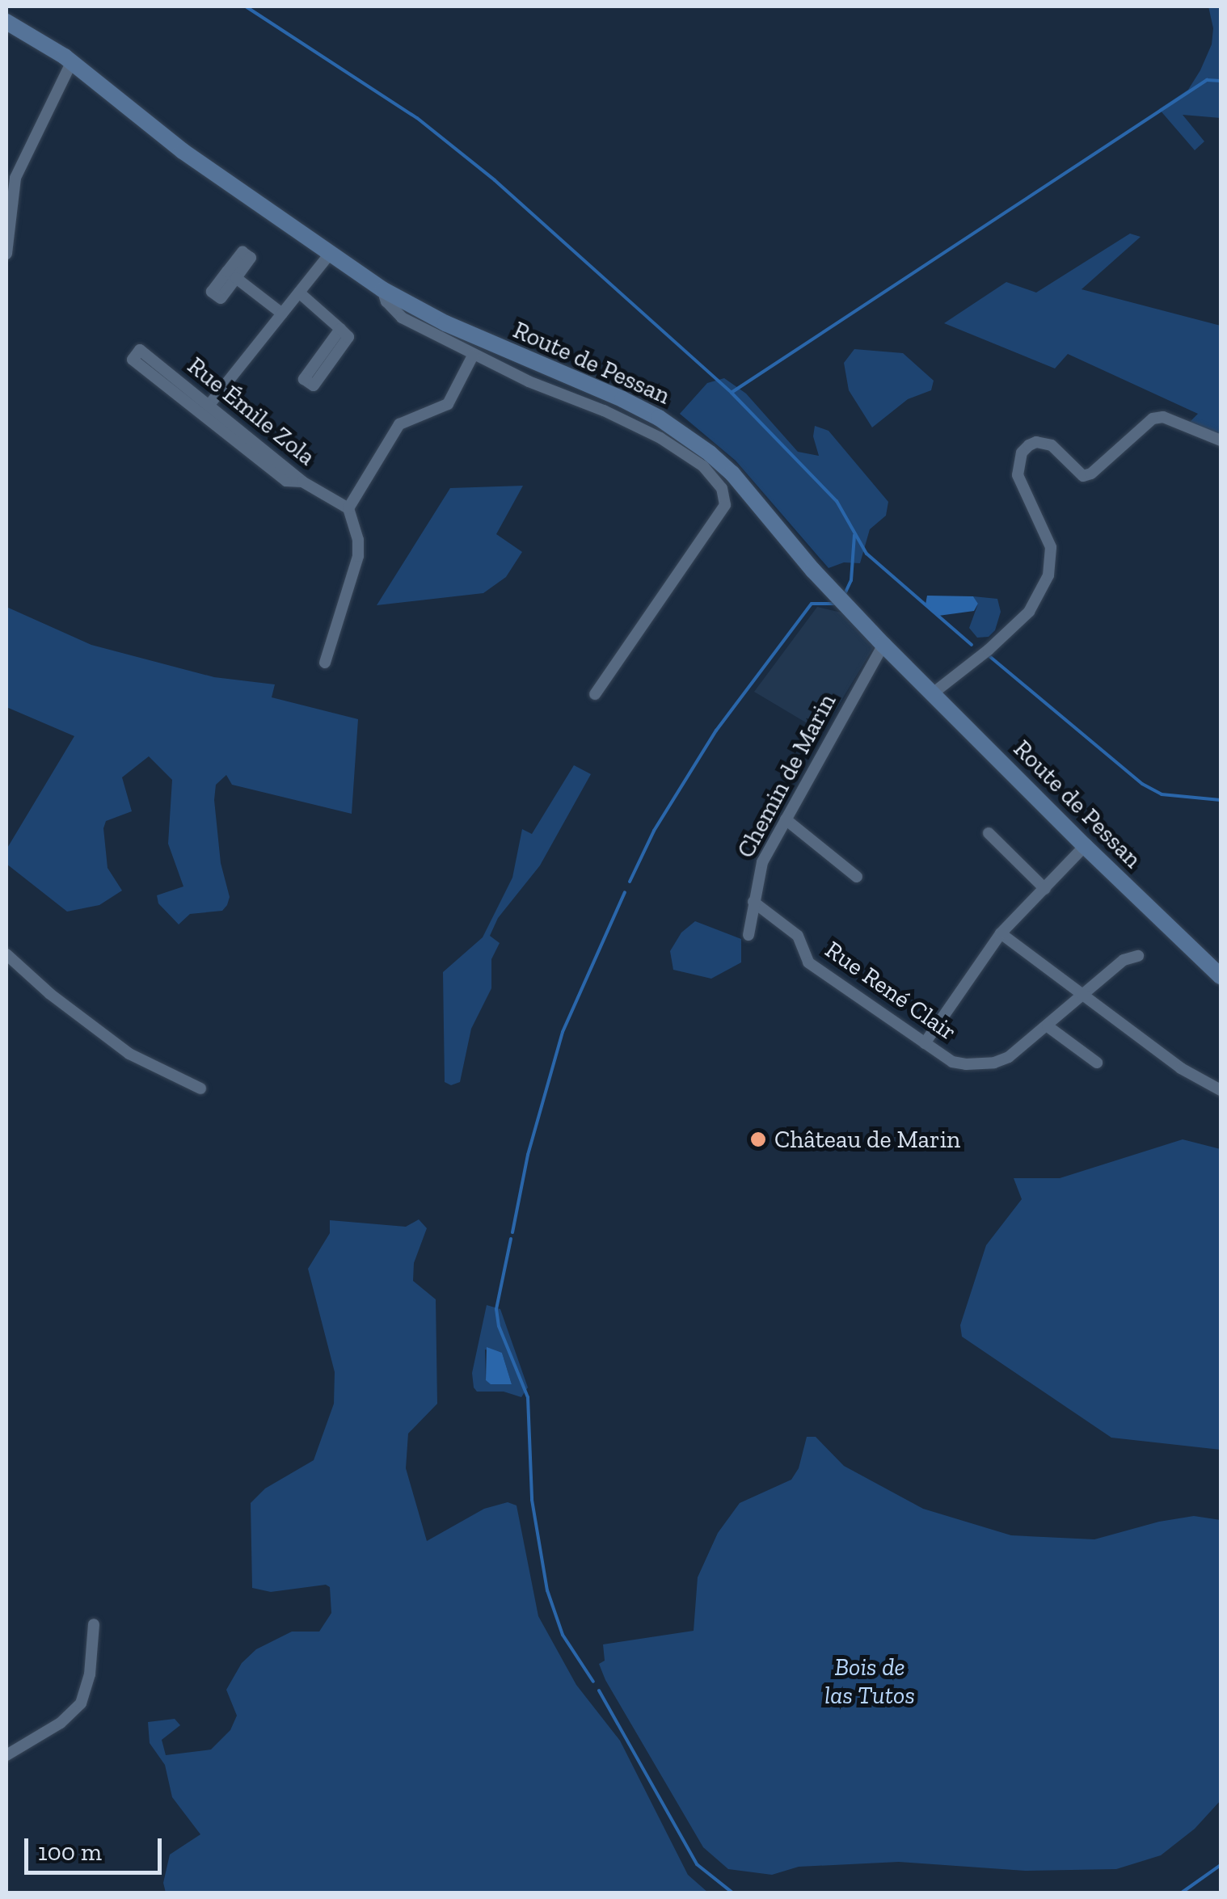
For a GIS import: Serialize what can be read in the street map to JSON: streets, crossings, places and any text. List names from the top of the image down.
{
  "streets": {
    "main road": ["Route de Pessan"],
    "street": ["Rue Émile Zola", "Chemin de Marin", "Rue René Clair"]
  },
  "crossings": [
    ["Route de Pessan", "Chemin de Marin"],
    ["Chemin de Marin", "Rue René Clair"]
  ],
  "parks": ["Bois de las Tutos"],
  "places": ["Château de Marin"],
  "scale_bar": "100 m"
}
